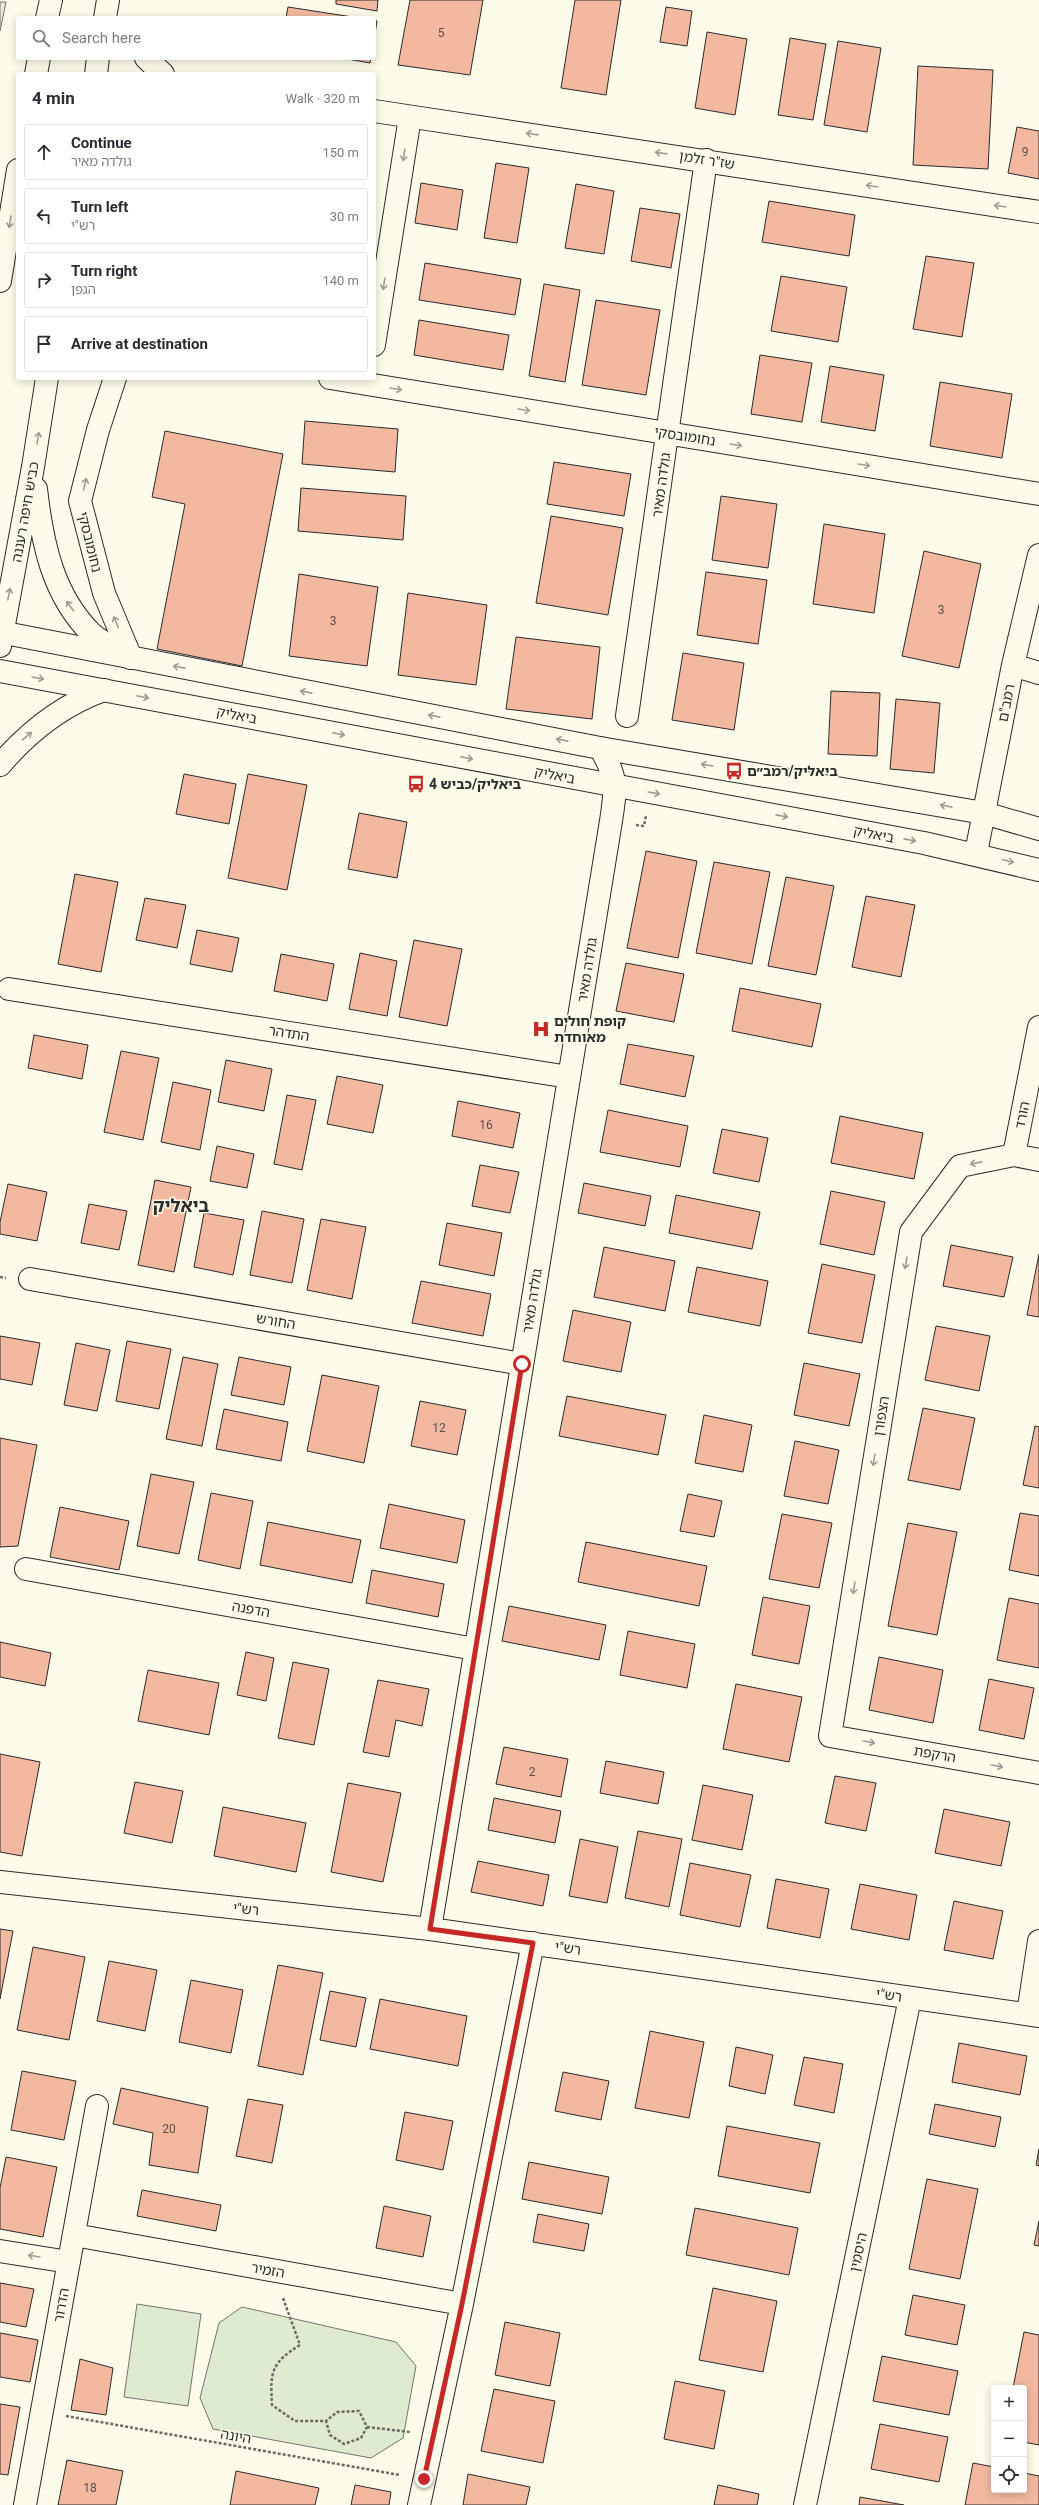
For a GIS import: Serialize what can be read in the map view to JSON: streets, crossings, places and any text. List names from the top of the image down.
{
  "streets": {
    "main road": [
      "שז\"ר זלמן",
      "נחומובסקי",
      "גולדה מאיר",
      "כביש חיפה רעננה",
      "רמב\"ם",
      "ביאליק",
      "התדהר",
      "הורד",
      "החורש",
      "הצפורן",
      "הדפנה",
      "הרקפת",
      "רש\"י",
      "היסמין",
      "הזמיר",
      "הדרור"
    ],
    "path": ["היונה"]
  },
  "crossings": [
    ["שז\"ר זלמן", "גולדה מאיר"],
    ["נחומובסקי", "גולדה מאיר"],
    ["גולדה מאיר", "ביאליק"],
    ["גולדה מאיר", "התדהר"],
    ["גולדה מאיר", "החורש"],
    ["גולדה מאיר", "הדפנה"],
    ["גולדה מאיר", "רש\"י"],
    ["רמב\"ם", "ביאליק"],
    ["הורד", "הצפורן"],
    ["הצפורן", "הרקפת"],
    ["רש\"י", "היסמין"],
    ["הזמיר", "הדרור"],
    ["הדרור", "היונה"]
  ],
  "one_way": [
    "שז\"ר זלמן",
    "כביש חיפה רעננה",
    "הצפורן",
    "הרקפת"
  ],
  "districts": ["ביאליק"],
  "places": {
    "bus stop": ["ביאליק/רמב״ם", "ביאליק/כביש 4"],
    "hospital": ["קופת חולים מאוחדת"]
  },
  "house_numbers": [
    "5",
    "9",
    "3",
    "3",
    "16",
    "12",
    "2",
    "20",
    "18"
  ],
  "page": {
    "search": "Search here",
    "heading": ["4 min", "Walk · 320 m"],
    "list": [
      ["Continue", "גולדה מאיר", "150 m"],
      ["Turn left", "רש\"י", "30 m"],
      ["Turn right", "הגפן", "140 m"],
      "Arrive at destination"
    ],
    "map_buttons": ["+", "−"]
  }
}
